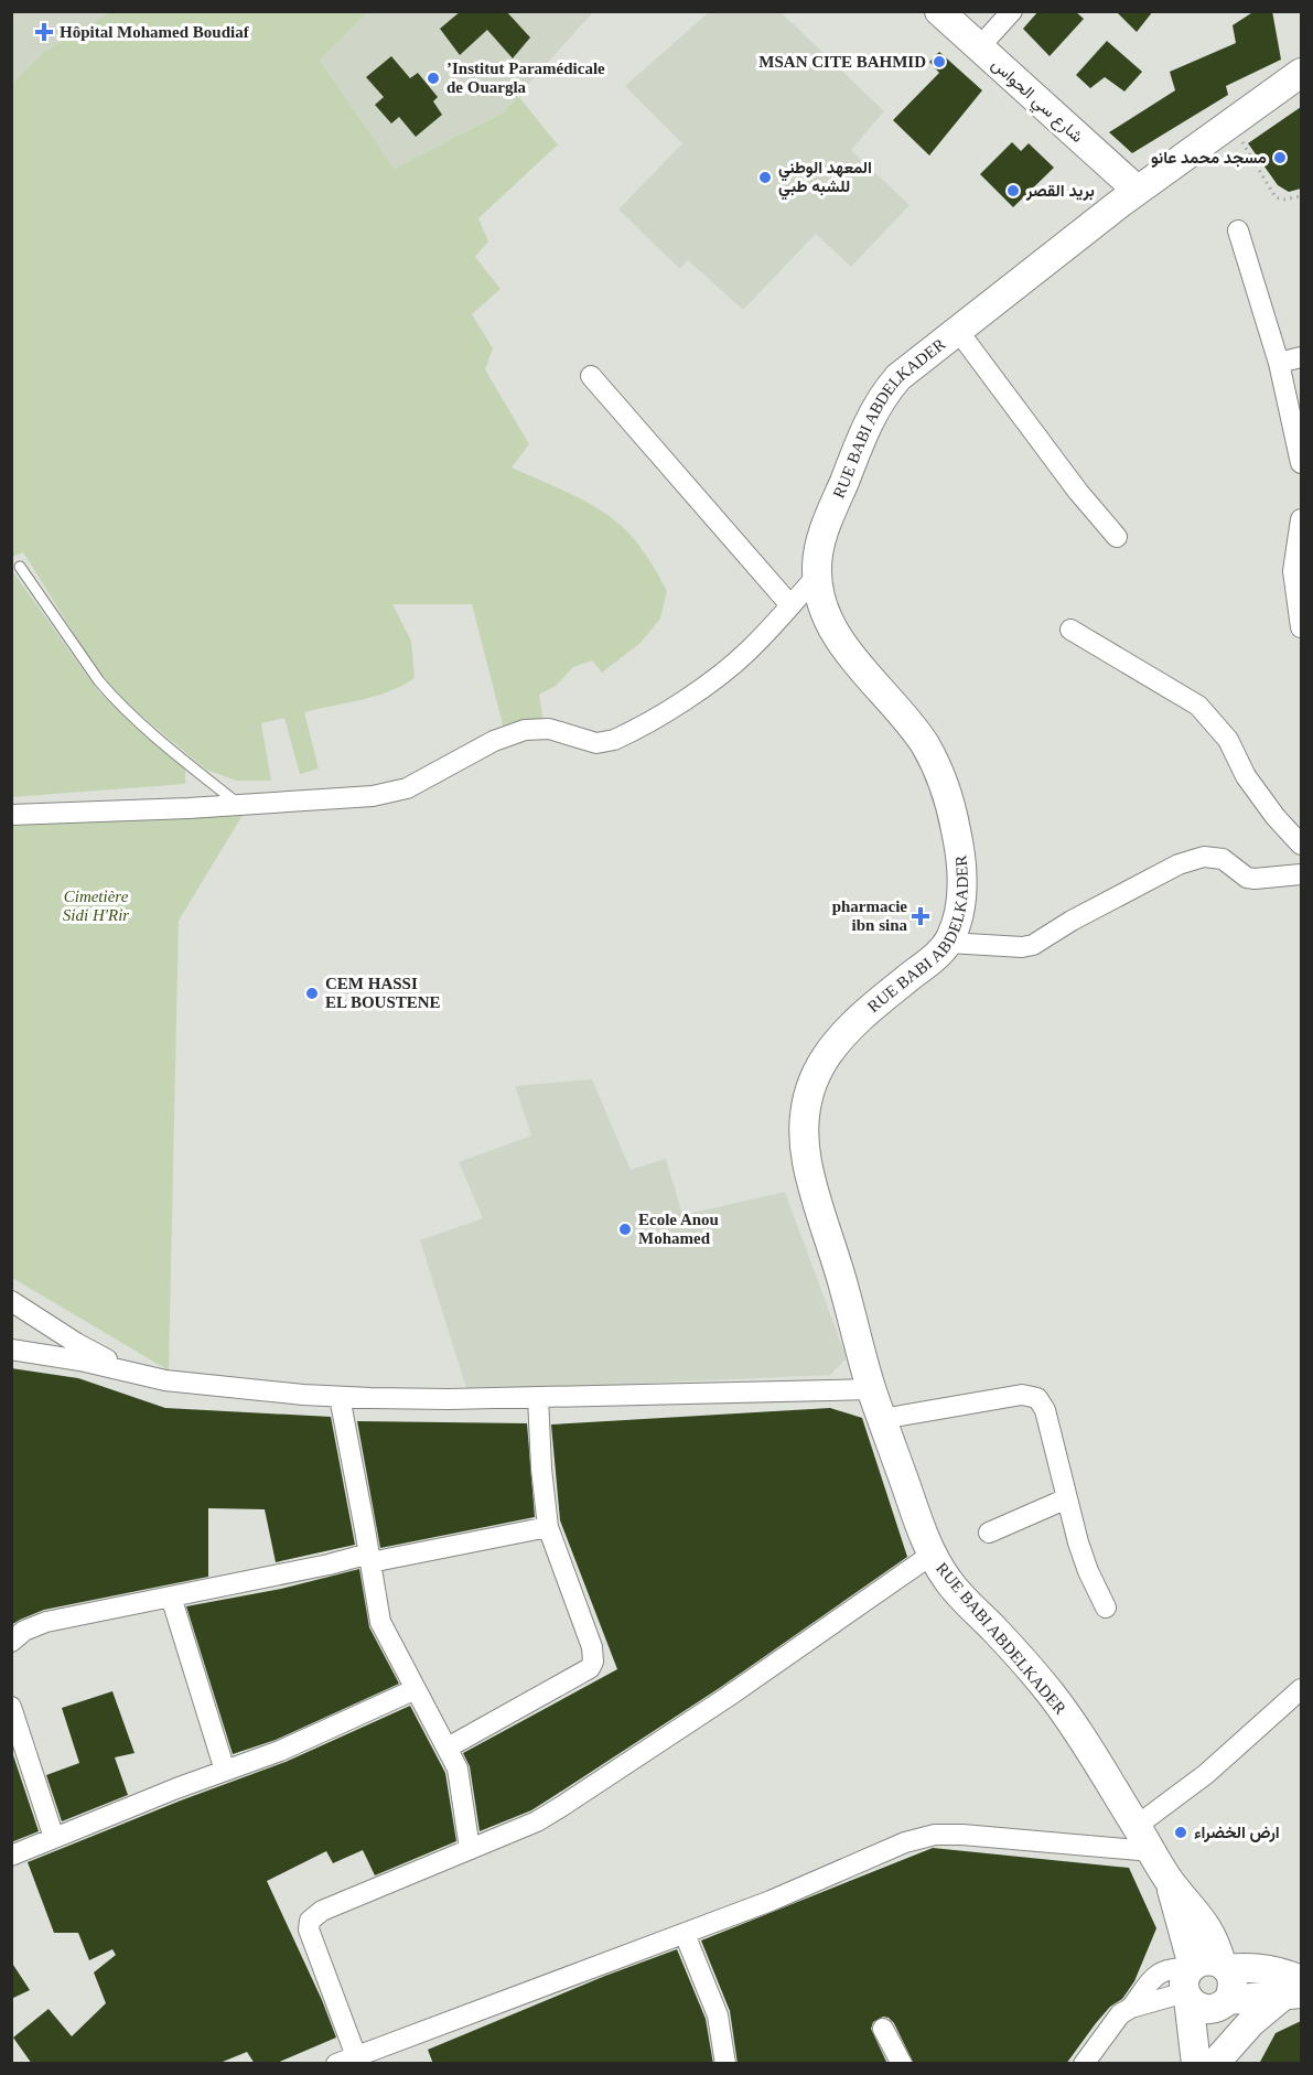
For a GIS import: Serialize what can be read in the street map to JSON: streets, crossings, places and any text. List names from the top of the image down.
{
  "streets": {
    "main road": ["شارع سي الحواس", "RUE BABI ABDELKADER"]
  },
  "crossings": [
    ["شارع سي الحواس", "RUE BABI ABDELKADER"]
  ],
  "parks": ["Cimetière Sidi H'Rir"],
  "places": {
    "health": ["Hôpital Mohamed Boudiaf", "pharmacie ibn sina"],
    "other": [
      "MSAN CITE BAHMID",
      "’Institut Paramédicale de Ouargla",
      "مسجد محمد عانو",
      "المعهد الوطني للشبه طبي",
      "بريد القصر",
      "CEM HASSI EL BOUSTENE",
      "Ecole Anou Mohamed",
      "ارض الخضراء"
    ]
  }
}
